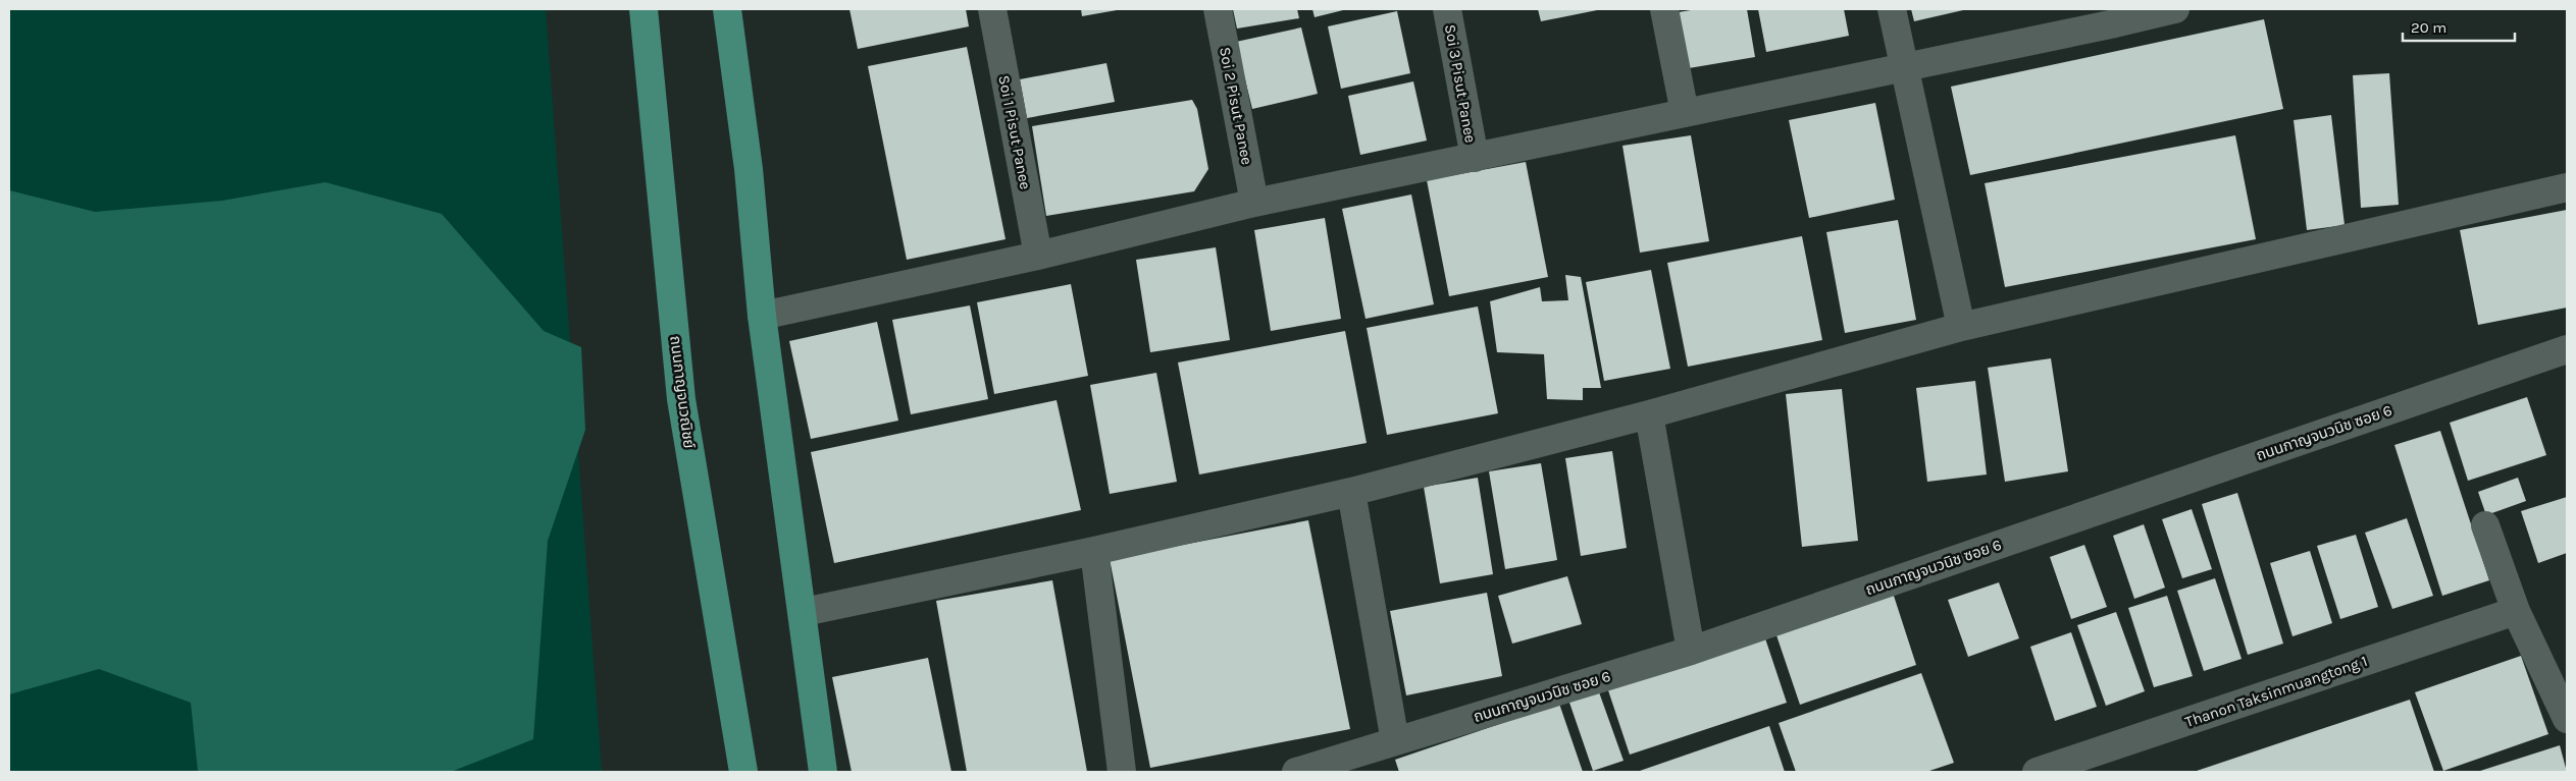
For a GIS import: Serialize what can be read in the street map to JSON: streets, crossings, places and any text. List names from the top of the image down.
{
  "streets": {
    "main road": ["ถนนกาญจนวณิชย์"],
    "street": [
      "Soi 3 Pisut Panee",
      "Soi 2 Pisut Panee",
      "Soi 1 Pisut Panee",
      "ถนนกาญจนวนิช ซอย 6",
      "Thanon Taksinmuangtong 1"
    ]
  },
  "scale_bar": "20 m"
}
